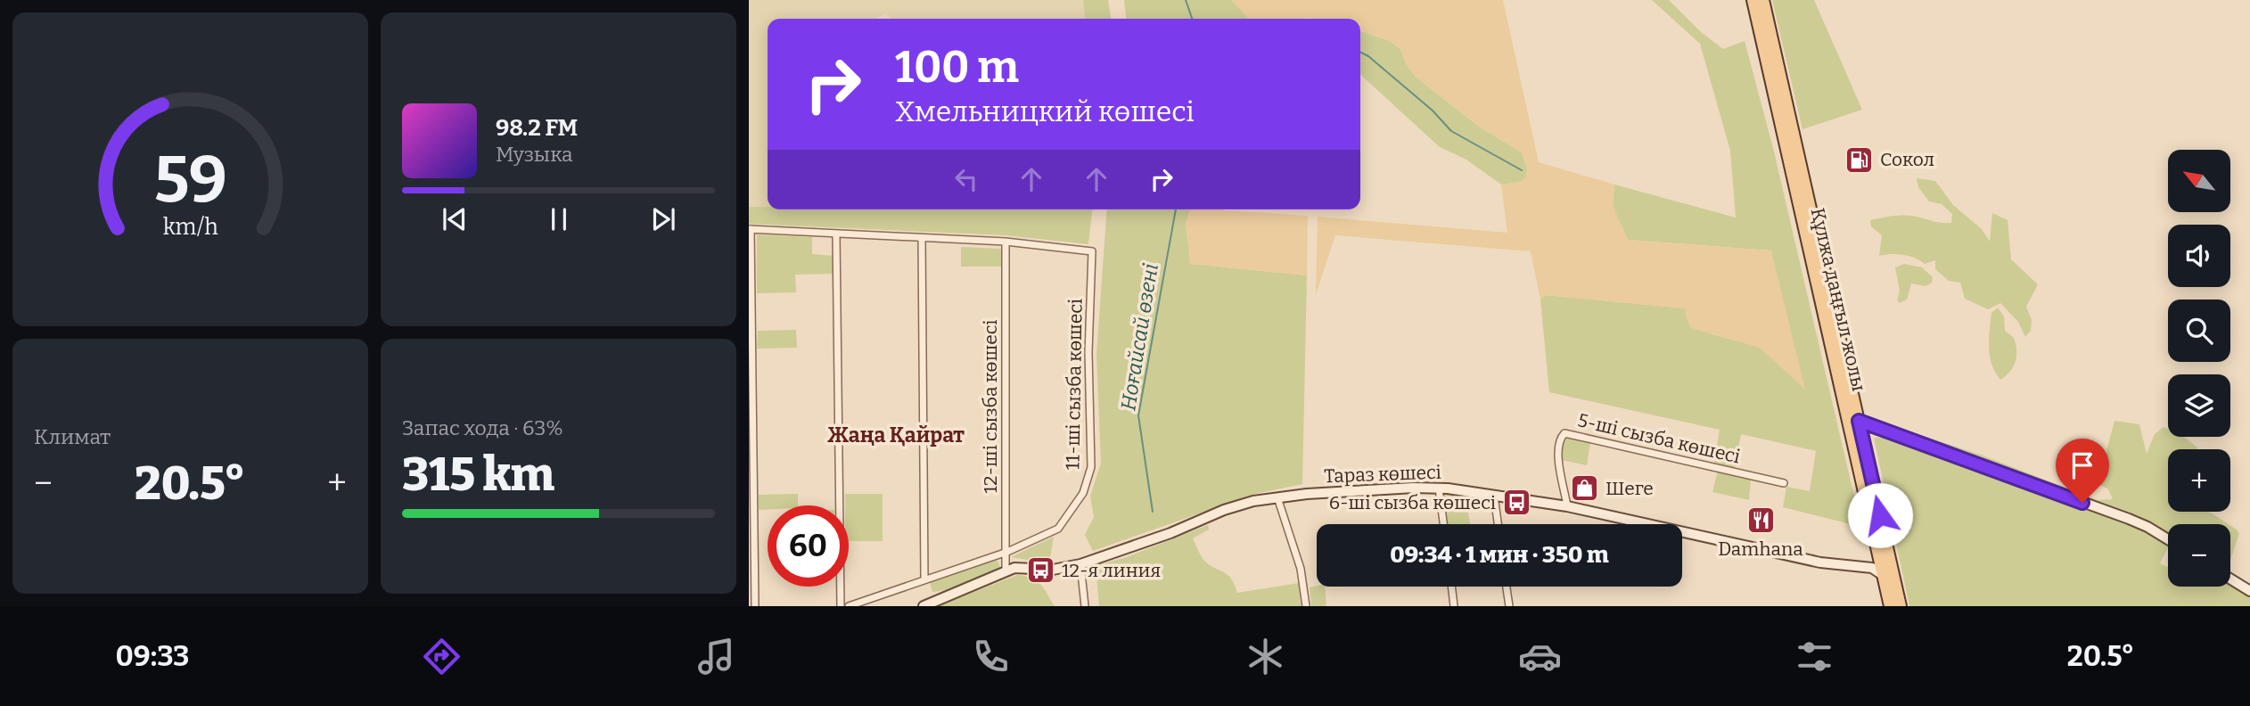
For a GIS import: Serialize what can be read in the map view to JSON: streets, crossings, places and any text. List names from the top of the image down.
{
  "streets": {
    "main road": ["Құлжа даңғыл жолы"],
    "street": [
      "11-ші сызба көшесі",
      "12-ші сызба көшесі",
      "5-ші сызба көшесі",
      "Тараз көшесі"
    ]
  },
  "crossings": [
    ["Құлжа даңғыл жолы", "Тараз көшесі"],
    ["11-ші сызба көшесі", "12-ші сызба көшесі"],
    ["12-ші сызба көшесі", "Тараз көшесі"],
    ["5-ші сызба көшесі", "Тараз көшесі"]
  ],
  "districts": ["Жаңа Қайрат"],
  "water": ["Ноғайсай өзені"],
  "places": {
    "fuel station": ["Сокол"],
    "shop": ["Шеге"],
    "bus stop": ["6-ші сызба көшесі", "12-я линия"],
    "restaurant": ["Damhana"]
  },
  "north": "top left",
  "page": {
    "turn": ["100 m", "Хмельницкий көшесі"],
    "song": ["98.2 FM", "Музыка"],
    "map_buttons": ["+", "−"],
    "tile": [
      "Климат",
      ["Запас хода · 63%", "315 km"]
    ],
    "heat": ["−", "20.5°", "+"],
    "limit": "60",
    "trip": "09:34 · 1 мин · 350 m",
    "tabs": ["09:33", "20.5°"],
    "gauge": ["59", "km/h"]
  }
}
